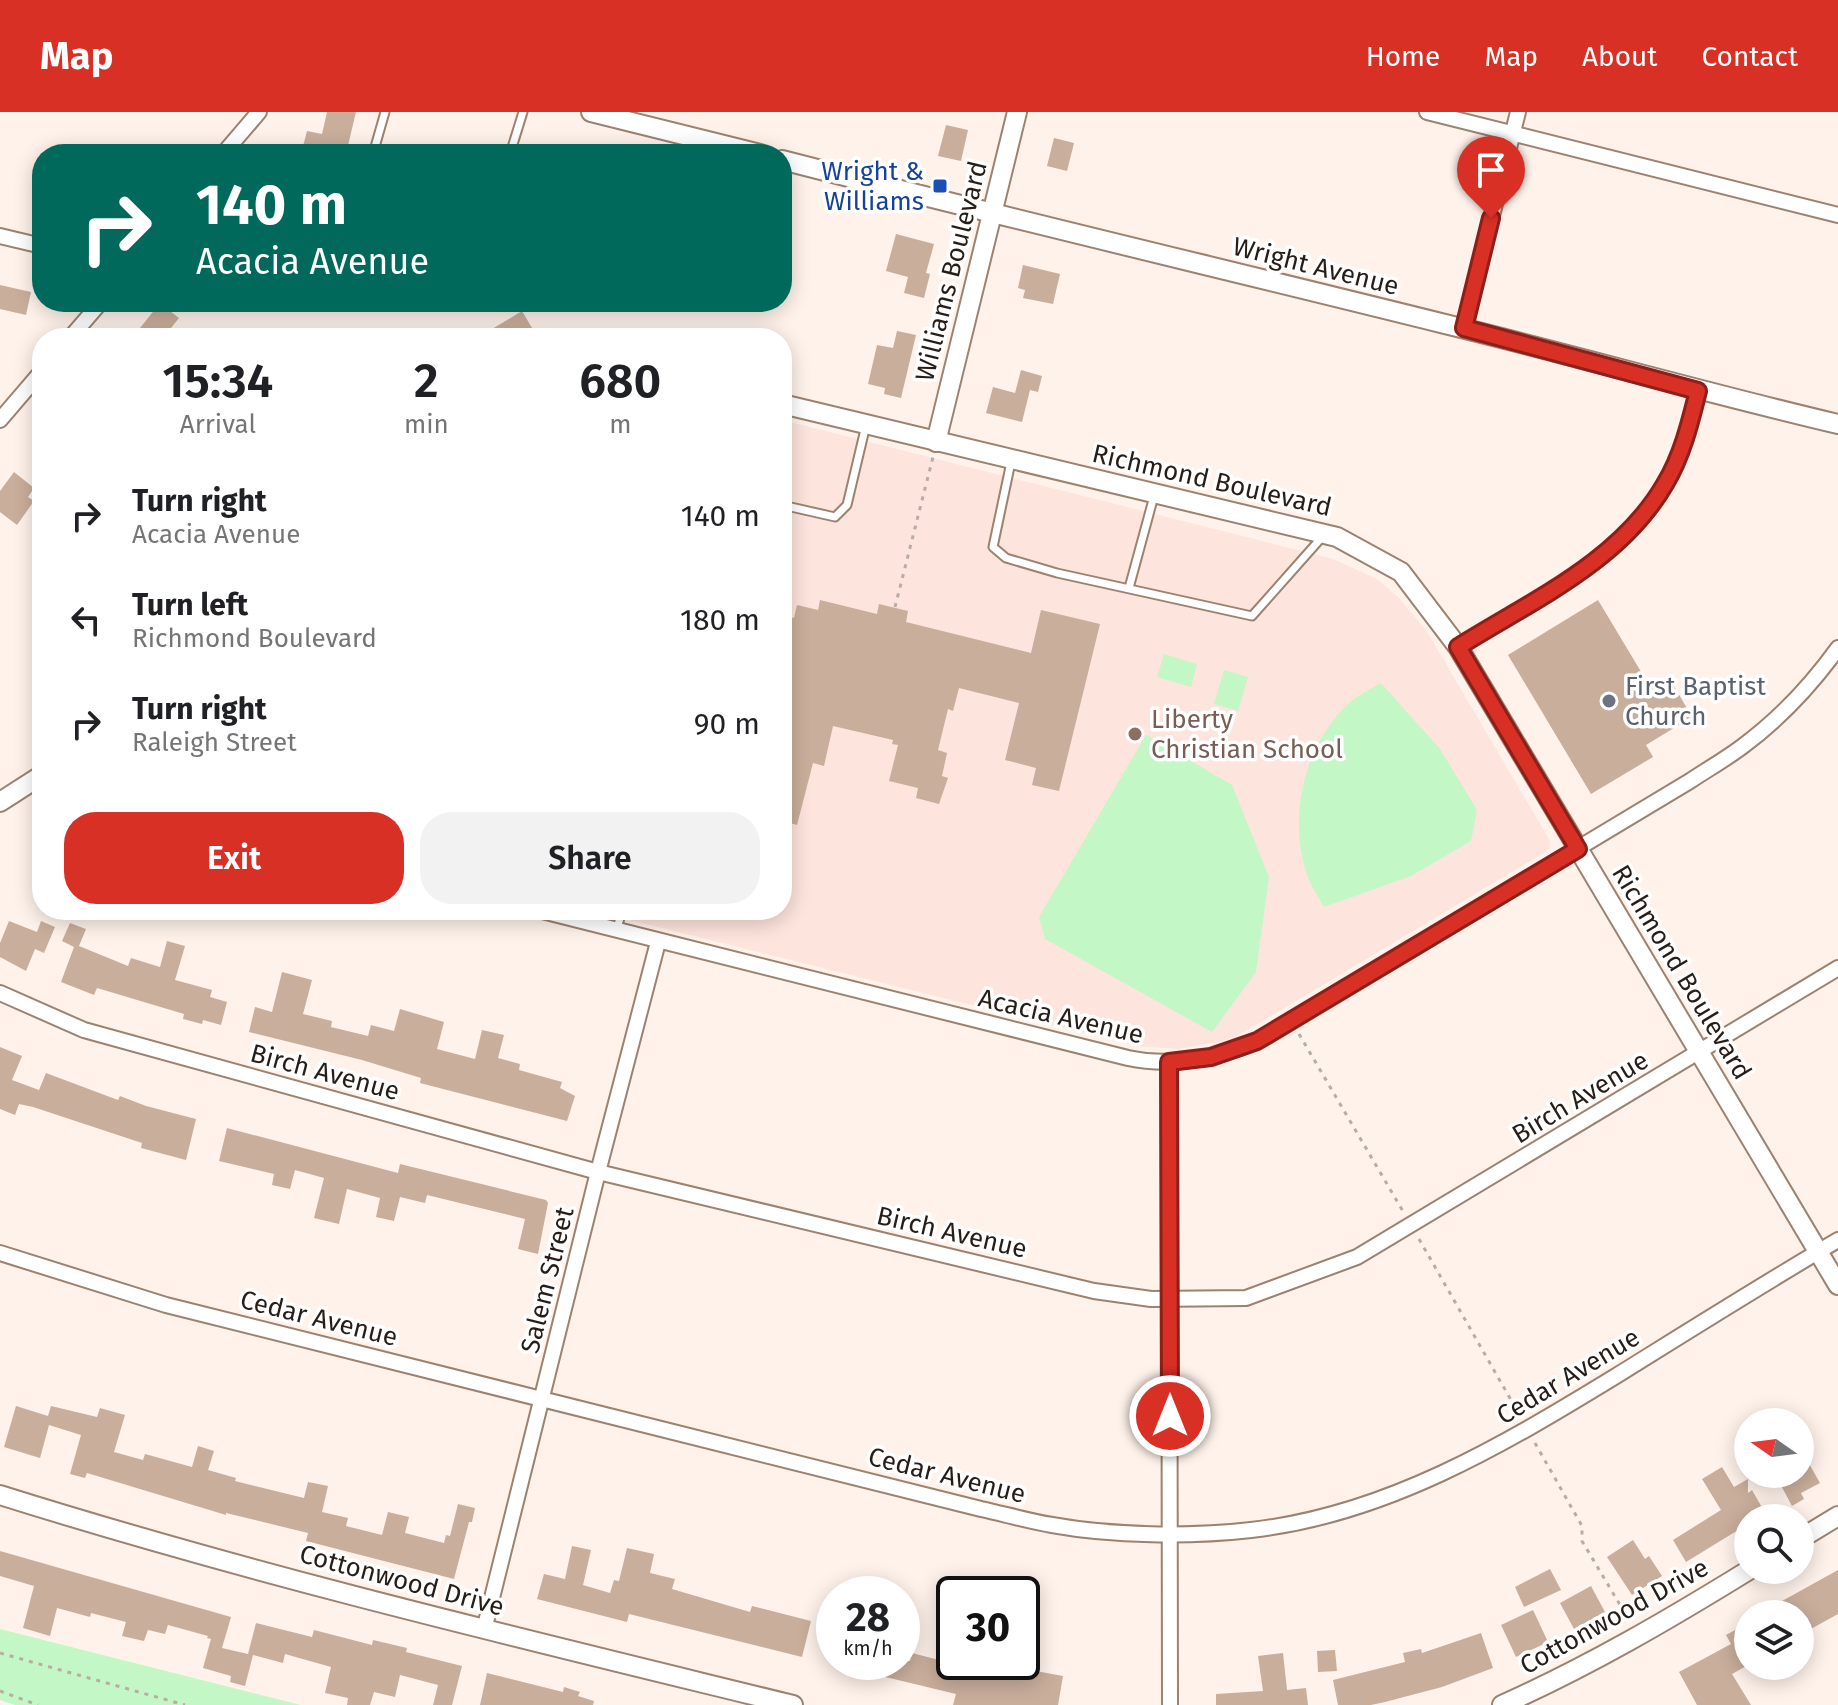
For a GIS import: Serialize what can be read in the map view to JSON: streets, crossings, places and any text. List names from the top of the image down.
{
  "streets": {
    "street": [
      "Wright Avenue",
      "Williams Boulevard",
      "Richmond Boulevard",
      "Acacia Avenue",
      "Birch Avenue",
      "Salem Street",
      "Cedar Avenue",
      "Cottonwood Drive"
    ]
  },
  "crossings": [
    ["Wright Avenue", "Williams Boulevard"],
    ["Williams Boulevard", "Richmond Boulevard"],
    ["Richmond Boulevard", "Acacia Avenue"],
    ["Richmond Boulevard", "Birch Avenue"],
    ["Richmond Boulevard", "Cedar Avenue"],
    ["Acacia Avenue", "Salem Street"],
    ["Birch Avenue", "Salem Street"],
    ["Salem Street", "Cedar Avenue"],
    ["Salem Street", "Cottonwood Drive"]
  ],
  "places": {
    "transit": ["Wright & Williams"],
    "other": ["First Baptist Church", "Liberty Christian School"]
  },
  "north": "left",
  "page": {
    "header": "Map",
    "nav": [
      "Home",
      "Map",
      "About",
      "Contact"
    ],
    "turn": ["140 m", "Acacia Avenue"],
    "eta": [
      "15:34",
      "Arrival",
      "2",
      "min",
      "680",
      "m"
    ],
    "list": [
      {
        "name": "Turn right",
        "note": "Acacia Avenue",
        "value": "140 m"
      },
      {
        "name": "Turn left",
        "note": "Richmond Boulevard",
        "value": "180 m"
      },
      {
        "name": "Turn right",
        "note": "Raleigh Street",
        "value": "90 m"
      }
    ],
    "buttons": ["Exit", "Share"],
    "speed": "28 km/h",
    "limit": "30"
  }
}
